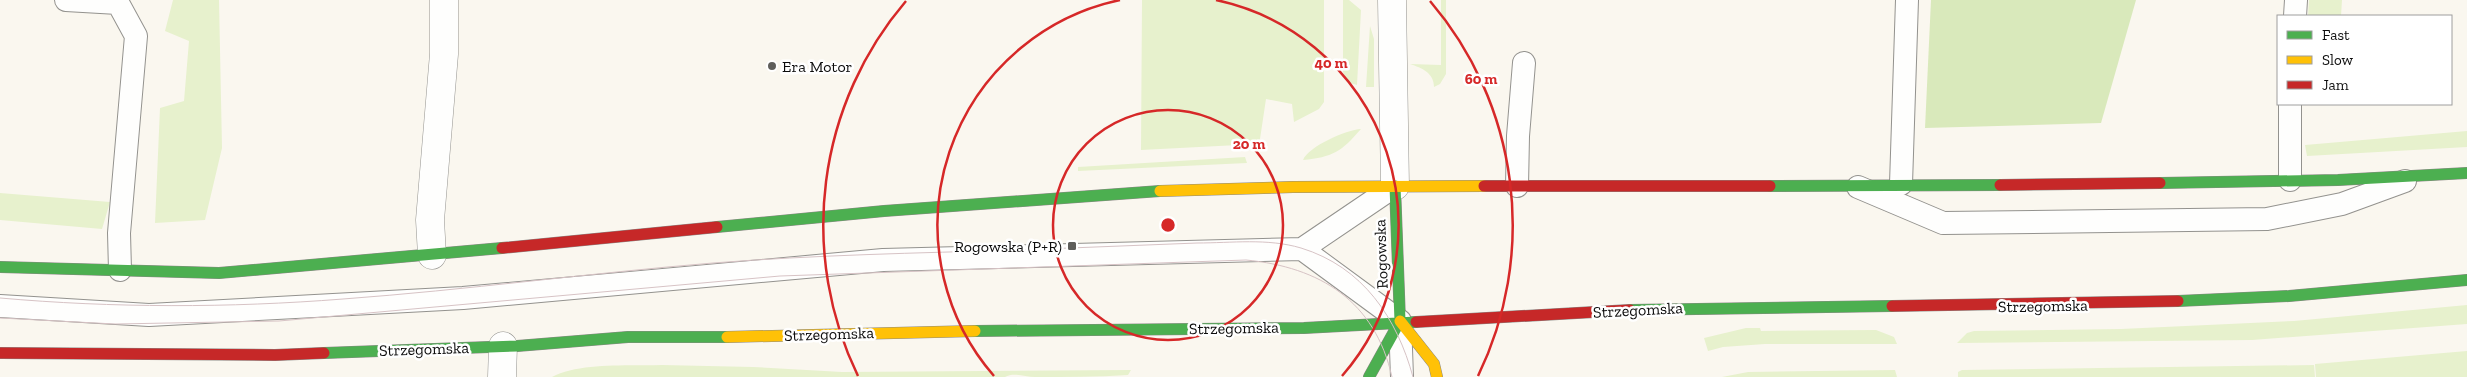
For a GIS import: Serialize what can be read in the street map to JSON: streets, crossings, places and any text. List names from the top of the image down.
{
  "streets": {
    "main road": ["Rogowska", "Strzegomska"]
  },
  "crossings": [
    ["Rogowska", "Strzegomska"]
  ],
  "places": {
    "other": ["Era Motor"],
    "transit": ["Rogowska (P+R)"]
  },
  "legend": ["Fast", "Slow", "Jam"],
  "rings": ["40 m", "60 m", "20 m"]
}
